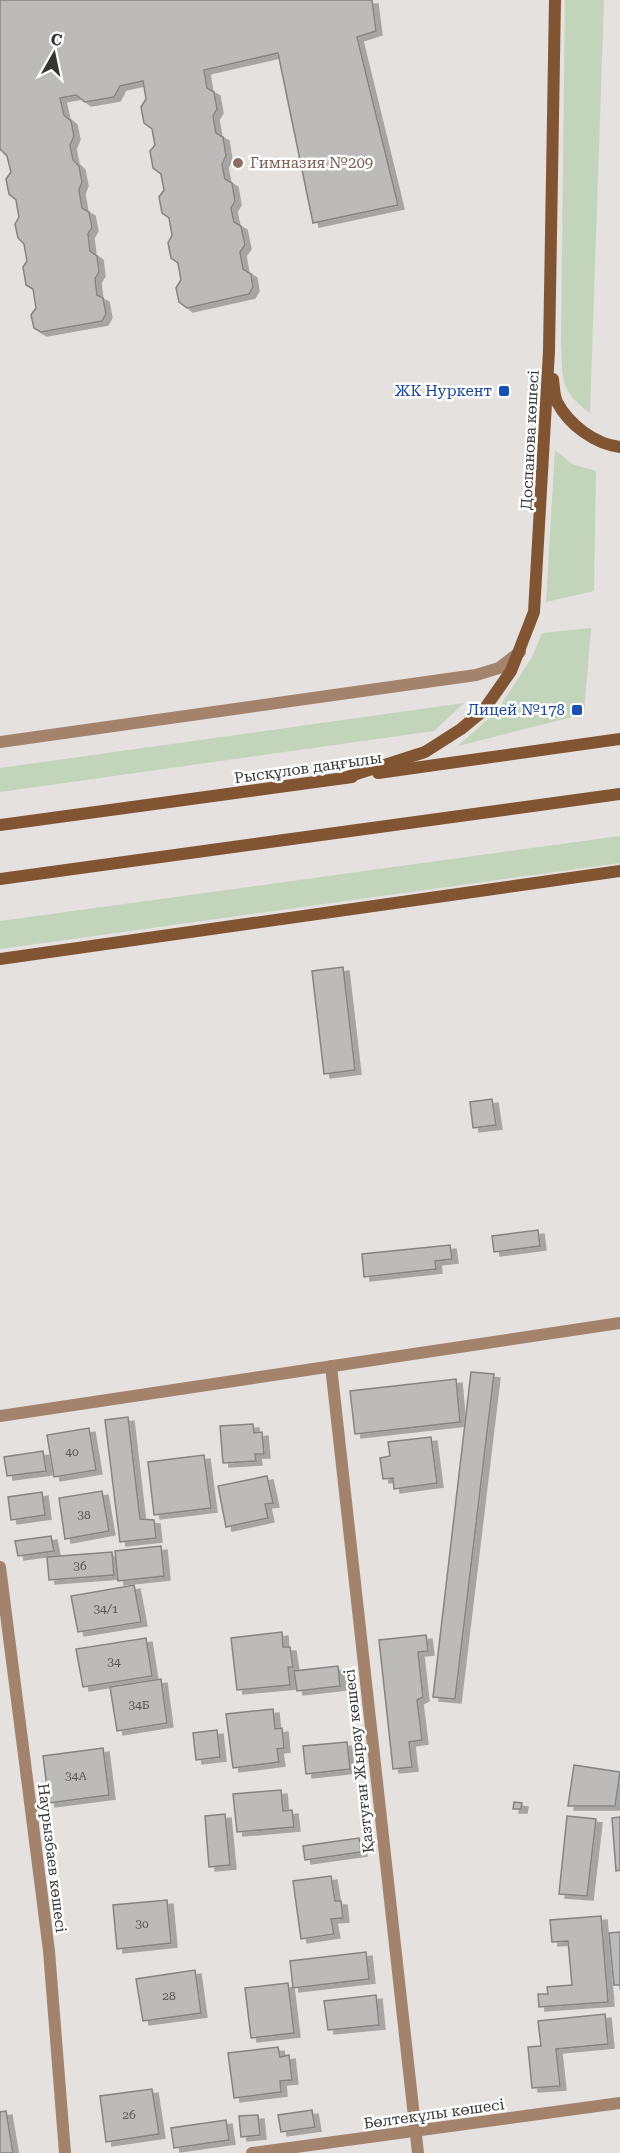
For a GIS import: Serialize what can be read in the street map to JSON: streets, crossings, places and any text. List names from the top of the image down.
{
  "streets": {
    "street": [
      "Доспанова көшесі",
      "Рысқұлов даңғылы",
      "Қазтуған Жырау көшесі",
      "Наурызбаев көшесі",
      "Бөлтекұлы көшесі"
    ]
  },
  "crossings": [
    ["Доспанова көшесі", "Рысқұлов даңғылы"],
    ["Қазтуған Жырау көшесі", "Бөлтекұлы көшесі"]
  ],
  "places": {
    "other": ["Гимназия №209"],
    "transit": ["ЖК Нуркент", "Лицей №178"]
  },
  "house_numbers": [
    "40",
    "38",
    "36",
    "34/1",
    "34",
    "34Б",
    "34А",
    "30",
    "28",
    "26"
  ],
  "north": "top"
}
